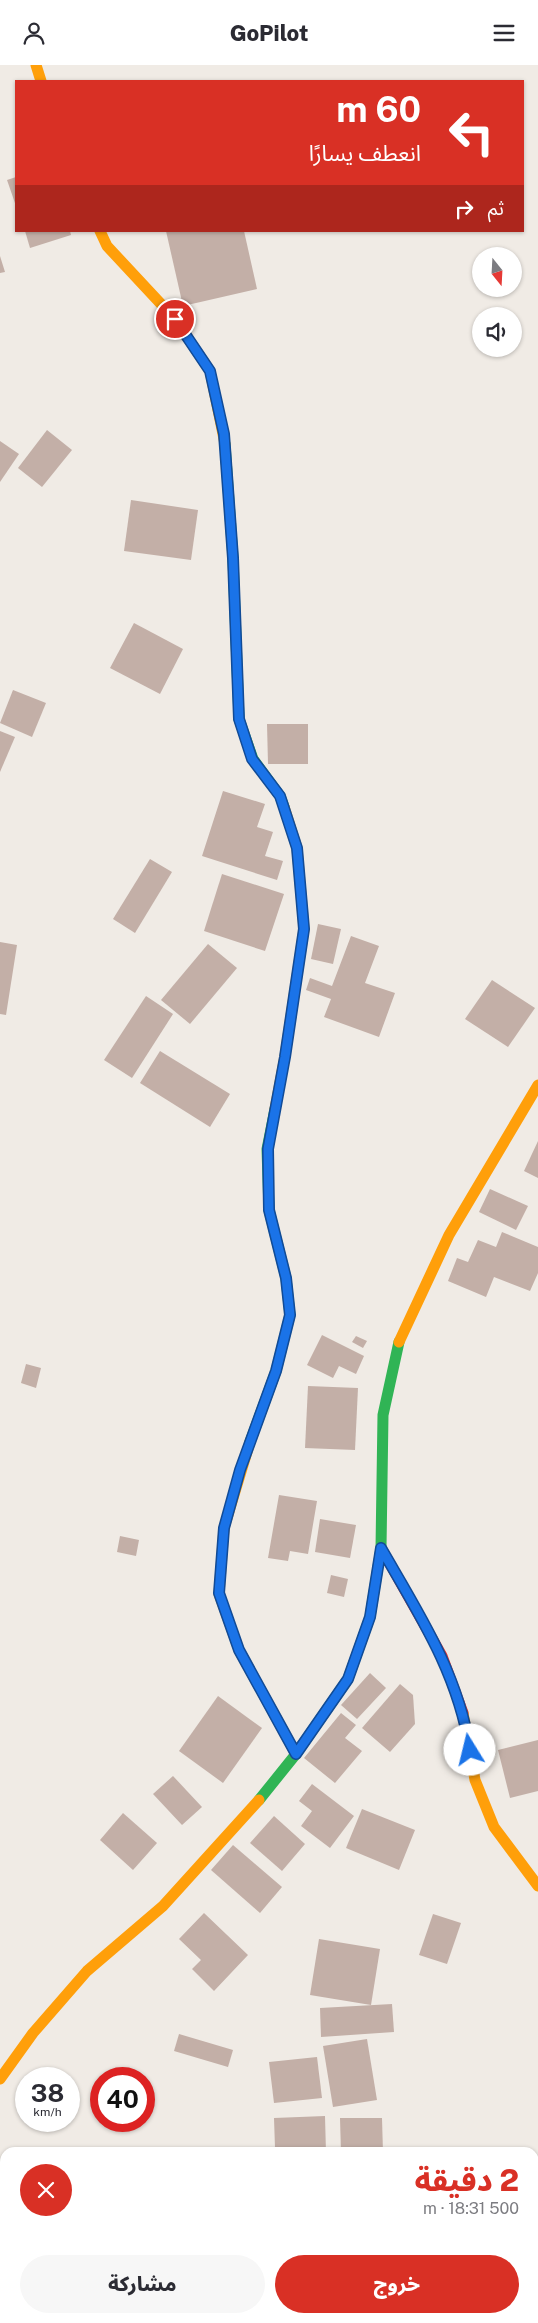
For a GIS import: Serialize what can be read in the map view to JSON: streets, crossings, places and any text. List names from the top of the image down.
{
  "north": "bottom",
  "page": {
    "header": "GoPilot",
    "turn": ["60 m", "انعطف يسارًا"],
    "then": "ثم",
    "speed": "38 km/h",
    "limit": "40",
    "heading": ["2 دقيقة", "500 m · 18:31"],
    "buttons": ["خروج", "مشاركة"]
  }
}
